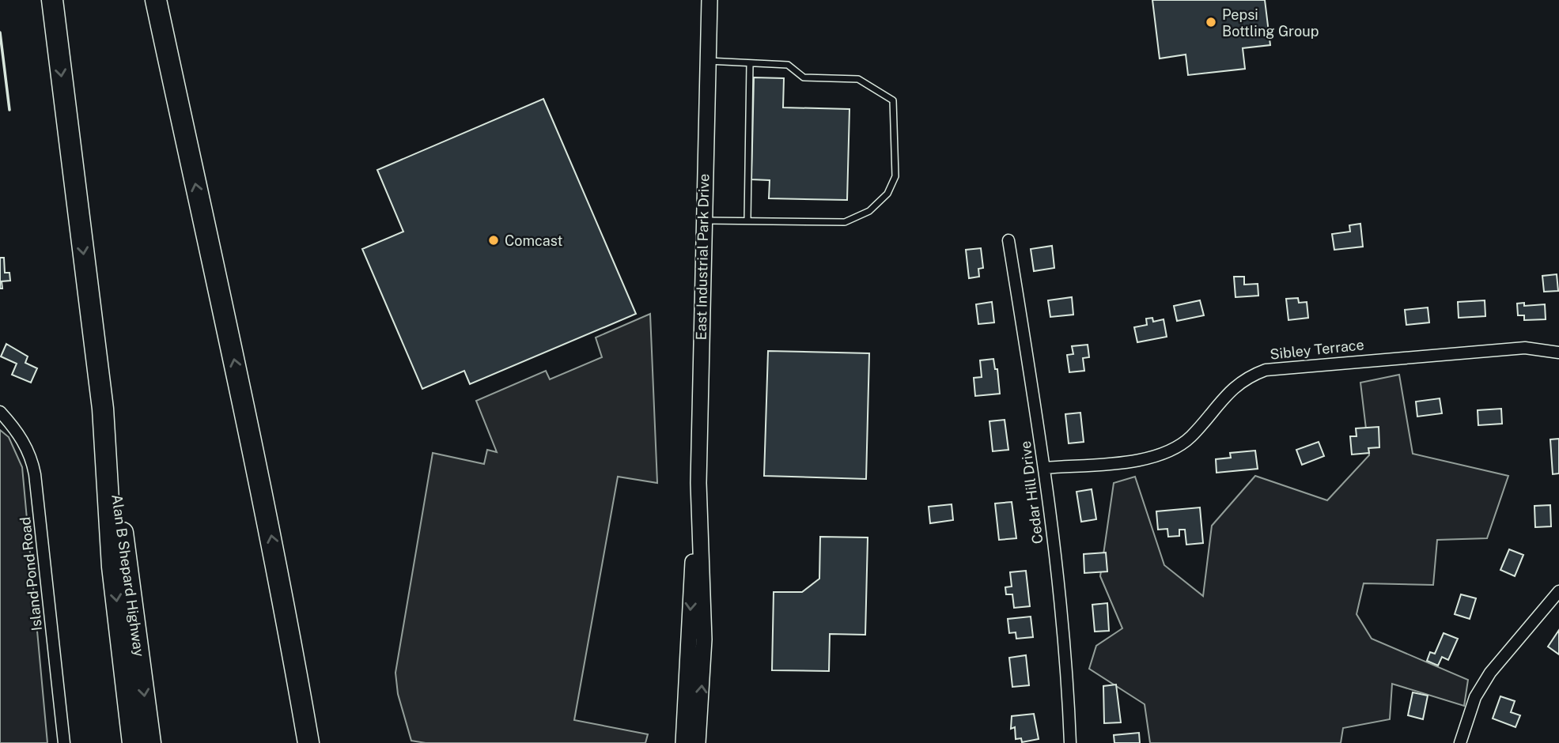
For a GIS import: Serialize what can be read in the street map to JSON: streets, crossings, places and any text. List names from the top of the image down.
{
  "streets": {
    "highway": ["Alan B Shepard Highway"],
    "street": [
      "East Industrial Park Drive",
      "Sibley Terrace",
      "Cedar Hill Drive",
      "Island Pond Road"
    ]
  },
  "crossings": [
    ["Sibley Terrace", "Cedar Hill Drive"]
  ],
  "places": ["Pepsi Bottling Group", "Comcast"]
}
